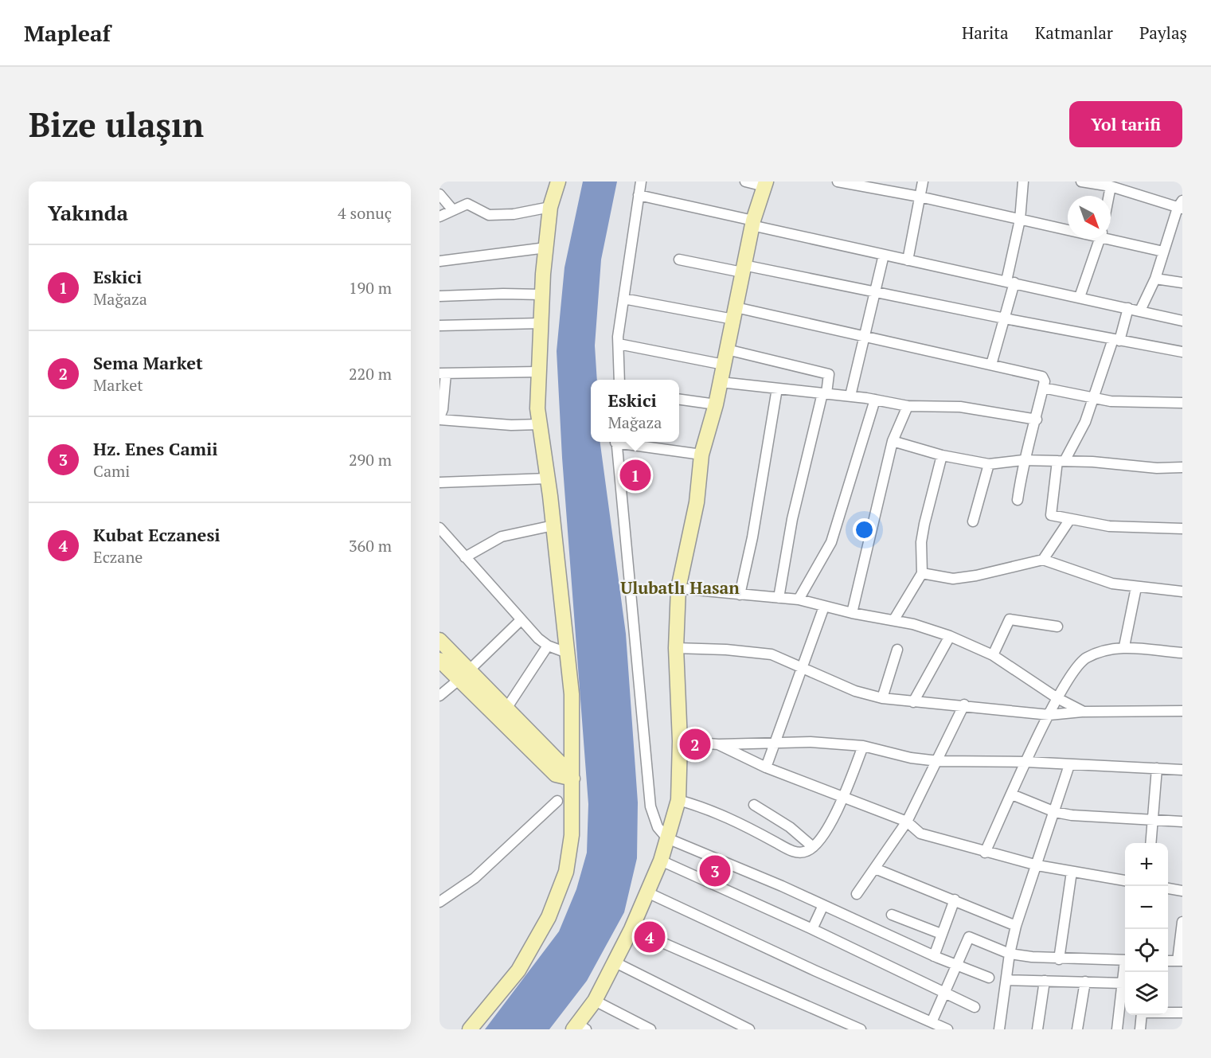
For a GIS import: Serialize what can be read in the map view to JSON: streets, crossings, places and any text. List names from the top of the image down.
{
  "districts": ["Ulubatlı Hasan"],
  "north": "bottom right",
  "page": {
    "header": "Mapleaf",
    "nav": ["Harita", "Katmanlar", "Paylaş"],
    "buttons": "Yol tarifi",
    "title": "Bize ulaşın",
    "heading": ["Yakında", "4 sonuç"],
    "list": [
      {
        "mark": "1",
        "name": "Eskici",
        "note": "Mağaza",
        "value": "190 m"
      },
      {
        "mark": "2",
        "name": "Sema Market",
        "note": "Market",
        "value": "220 m"
      },
      {
        "mark": "3",
        "name": "Hz. Enes Camii",
        "note": "Cami",
        "value": "290 m"
      },
      {
        "mark": "4",
        "name": "Kubat Eczanesi",
        "note": "Eczane",
        "value": "360 m"
      }
    ],
    "popup": ["Eskici", "Mağaza"],
    "pins": [
      "1",
      "2",
      "3",
      "4"
    ],
    "map_buttons": ["+", "−"]
  }
}
